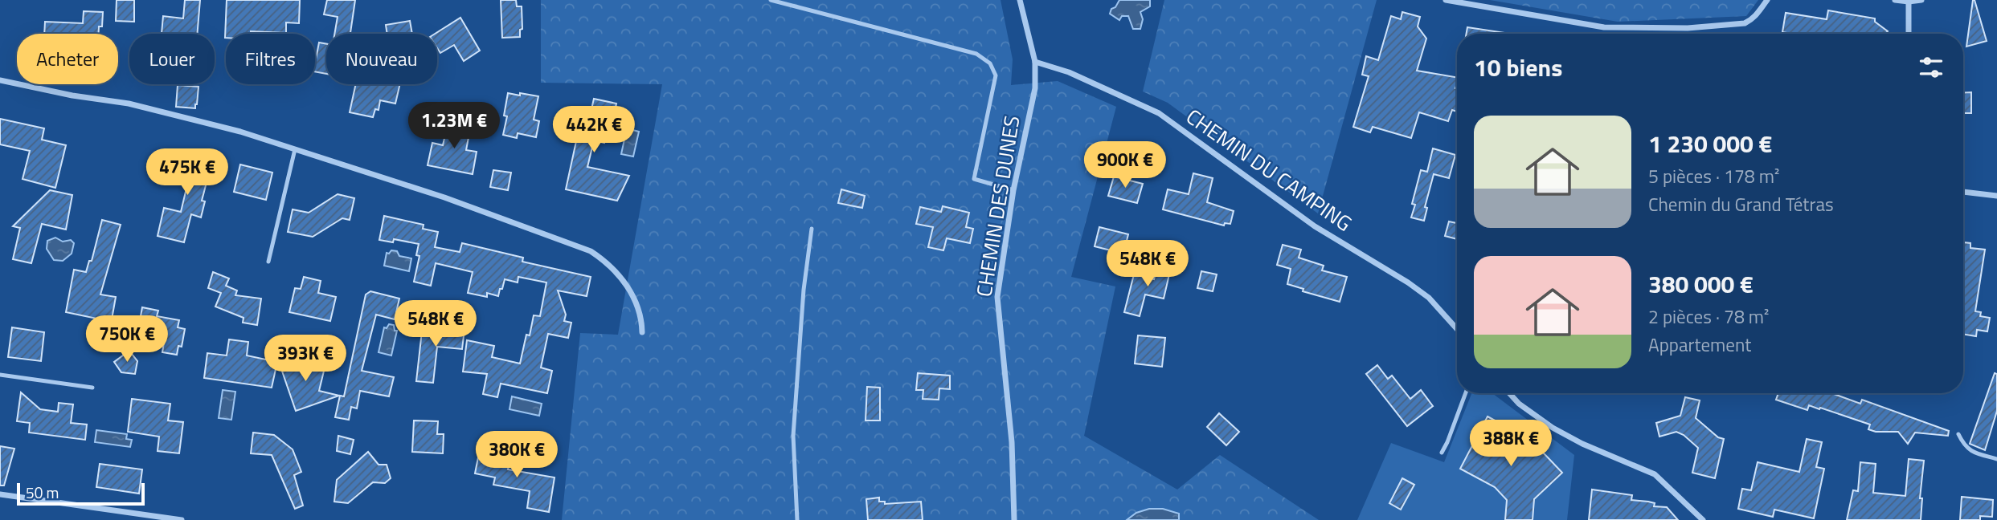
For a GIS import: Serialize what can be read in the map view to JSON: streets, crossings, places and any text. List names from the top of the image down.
{
  "streets": {
    "street": ["CHEMIN DU CAMPING", "CHEMIN DES DUNES"]
  },
  "crossings": [
    ["CHEMIN DU CAMPING", "CHEMIN DES DUNES"]
  ],
  "scale_bar": "50 m",
  "page": {
    "chip": [
      "Acheter",
      "Louer",
      "Filtres",
      "Nouveau"
    ],
    "heading": "10 biens",
    "list": [
      {
        "name": "1 230 000 €",
        "note": "5 pièces · 178 m² · Chemin du Grand Tétras"
      },
      {
        "name": "380 000 €",
        "note": "2 pièces · 78 m² · Appartement"
      }
    ],
    "price": [
      "1.23M €",
      "442K €",
      "900K €",
      "475K €",
      "548K €",
      "548K €",
      "750K €",
      "393K €",
      "388K €",
      "380K €"
    ],
    "scale": "50 m"
  }
}
